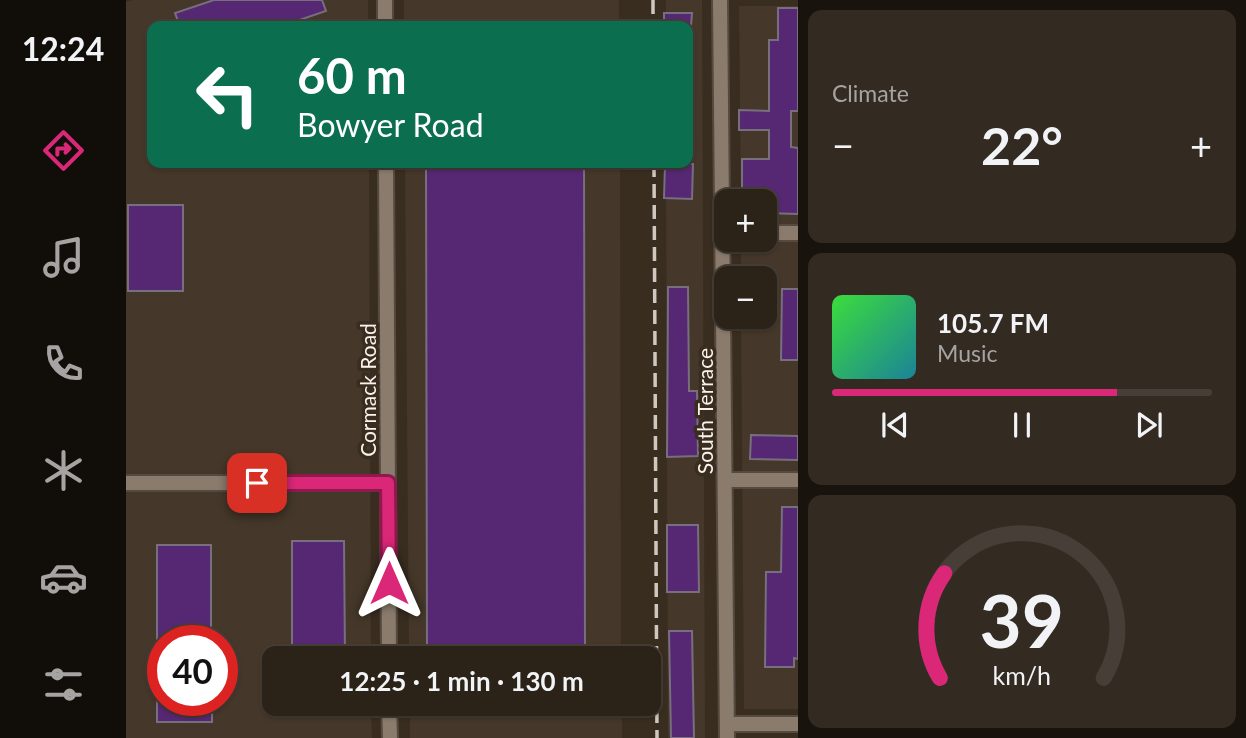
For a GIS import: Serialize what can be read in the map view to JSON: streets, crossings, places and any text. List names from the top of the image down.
{
  "streets": {
    "street": ["Cormack Road", "South Terrace"]
  },
  "page": {
    "tabs": "12:24",
    "tile": "Climate",
    "turn": ["60 m", "Bowyer Road"],
    "heat": ["−", "22°", "+"],
    "map_buttons": ["+", "−"],
    "song": ["105.7 FM", "Music"],
    "limit": "40",
    "trip": "12:25 · 1 min · 130 m",
    "gauge": ["39", "km/h"]
  }
}
